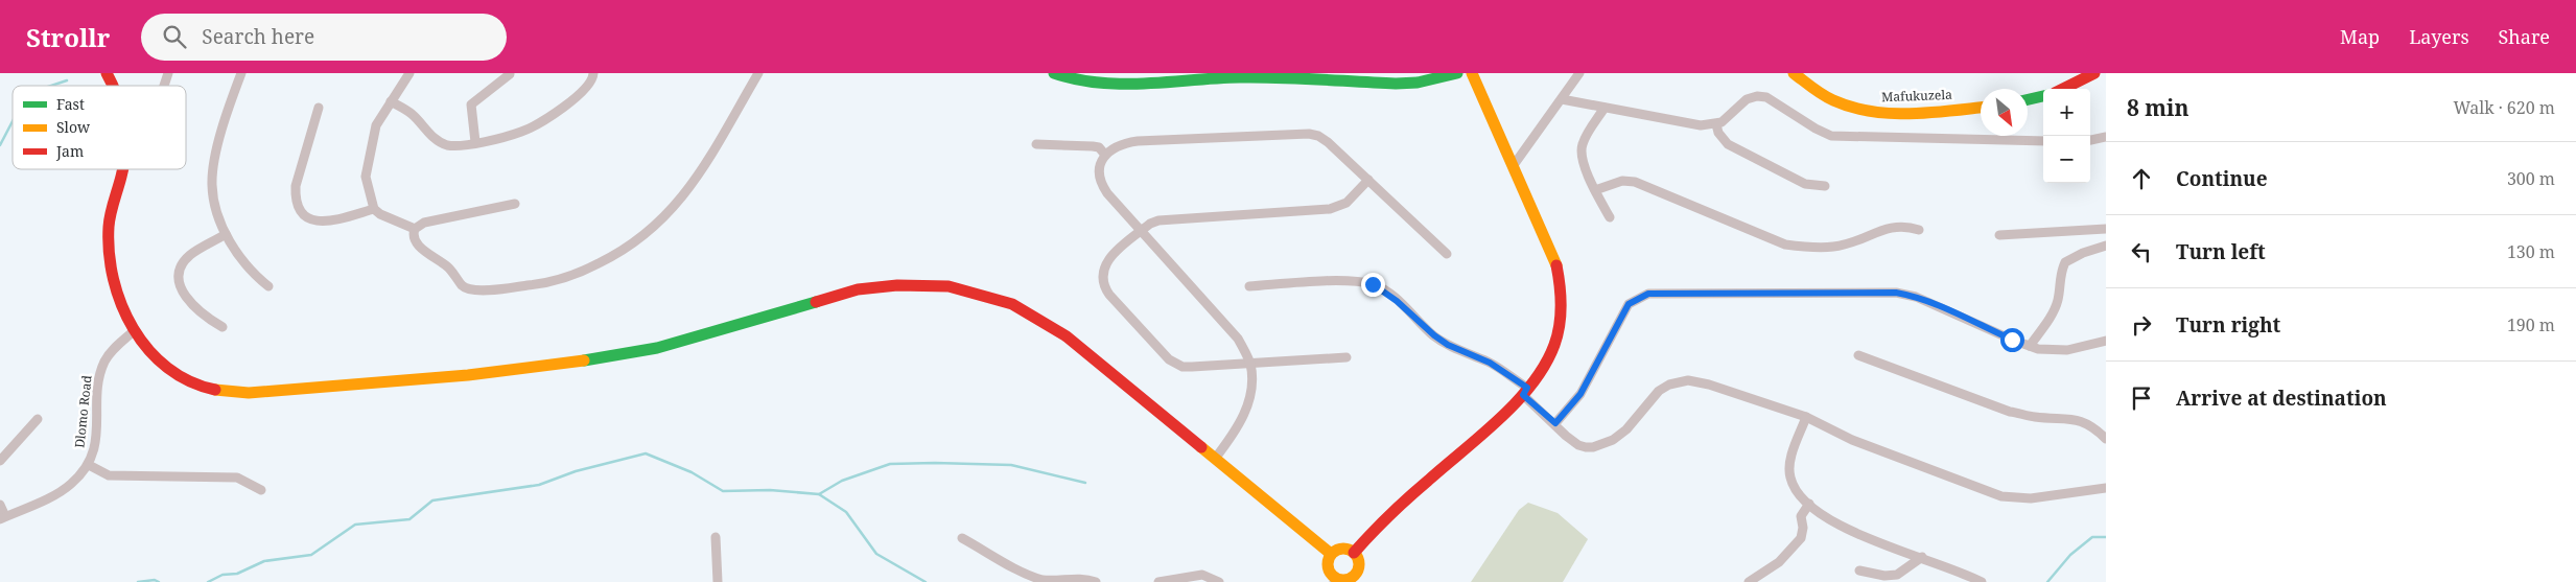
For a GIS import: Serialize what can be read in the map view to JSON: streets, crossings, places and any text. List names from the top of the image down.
{
  "streets": {
    "street": ["Mafukuzela", "Dlomo Road"]
  },
  "legend": ["Fast", "Slow", "Jam"],
  "north": "bottom right",
  "page": {
    "header": "Strollr",
    "search": "Search here",
    "nav": ["Map", "Layers", "Share"],
    "heading": ["8 min", "Walk · 620 m"],
    "map_buttons": ["+", "−"],
    "list": [
      ["Continue", "300 m"],
      ["Turn left", "130 m"],
      ["Turn right", "190 m"],
      "Arrive at destination"
    ]
  }
}
